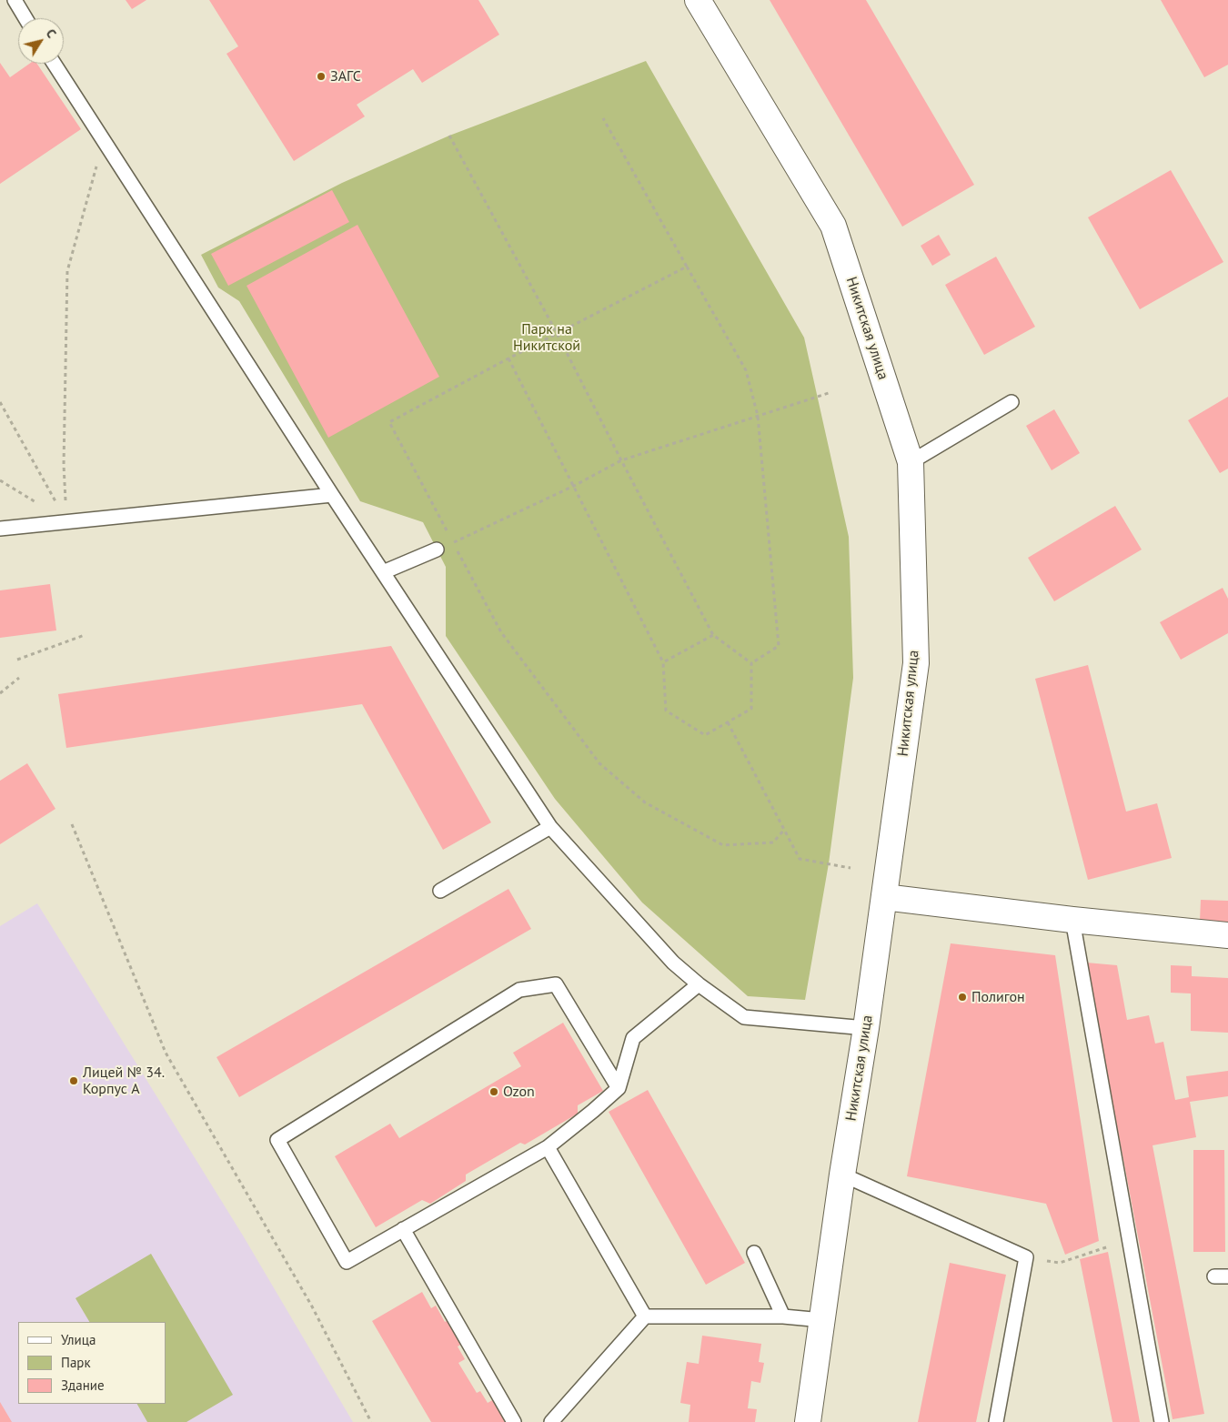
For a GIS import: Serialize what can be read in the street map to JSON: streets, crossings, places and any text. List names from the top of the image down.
{
  "streets": {
    "street": ["Никитская улица"]
  },
  "parks": ["Парк на Никитской"],
  "places": [
    "ЗАГС",
    "Полигон",
    "Лицей № 34. Корпус А",
    "Ozon"
  ],
  "legend": ["Улица", "Парк", "Здание"],
  "north": "top right"
}
